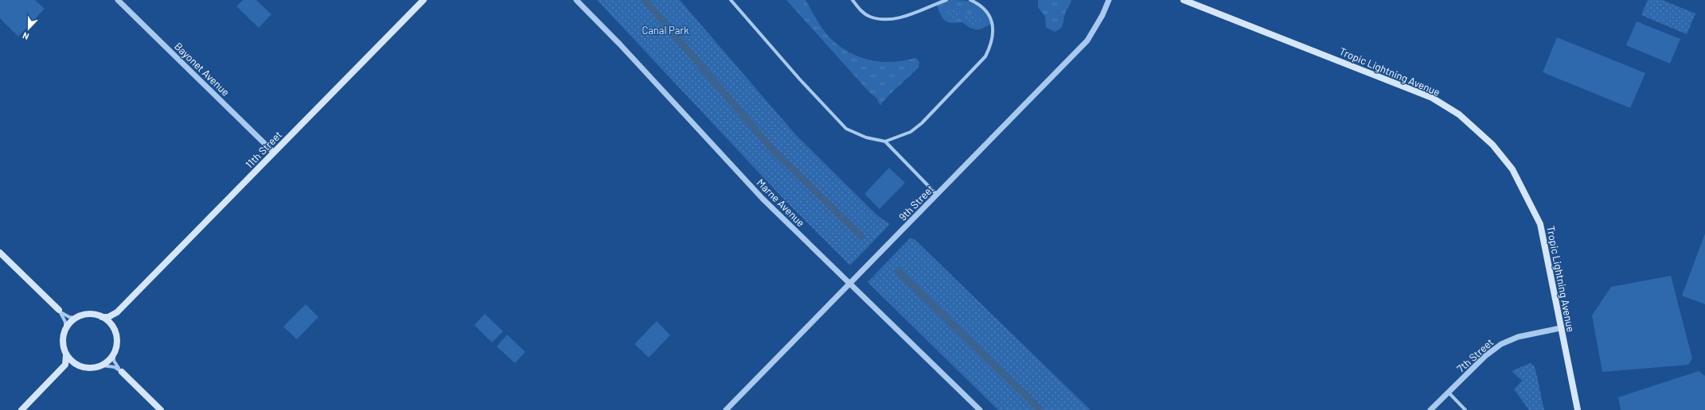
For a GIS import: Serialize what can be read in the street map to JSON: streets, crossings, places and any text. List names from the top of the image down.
{
  "streets": {
    "main road": ["Tropic Lightning Avenue", "11th Street"],
    "street": [
      "Bayonet Avenue",
      "Marne Avenue",
      "9th Street",
      "7th Street"
    ]
  },
  "crossings": [
    ["Bayonet Avenue", "11th Street"],
    ["Tropic Lightning Avenue", "7th Street"],
    ["Marne Avenue", "9th Street"]
  ],
  "parks": ["Canal Park"],
  "north": "bottom"
}
